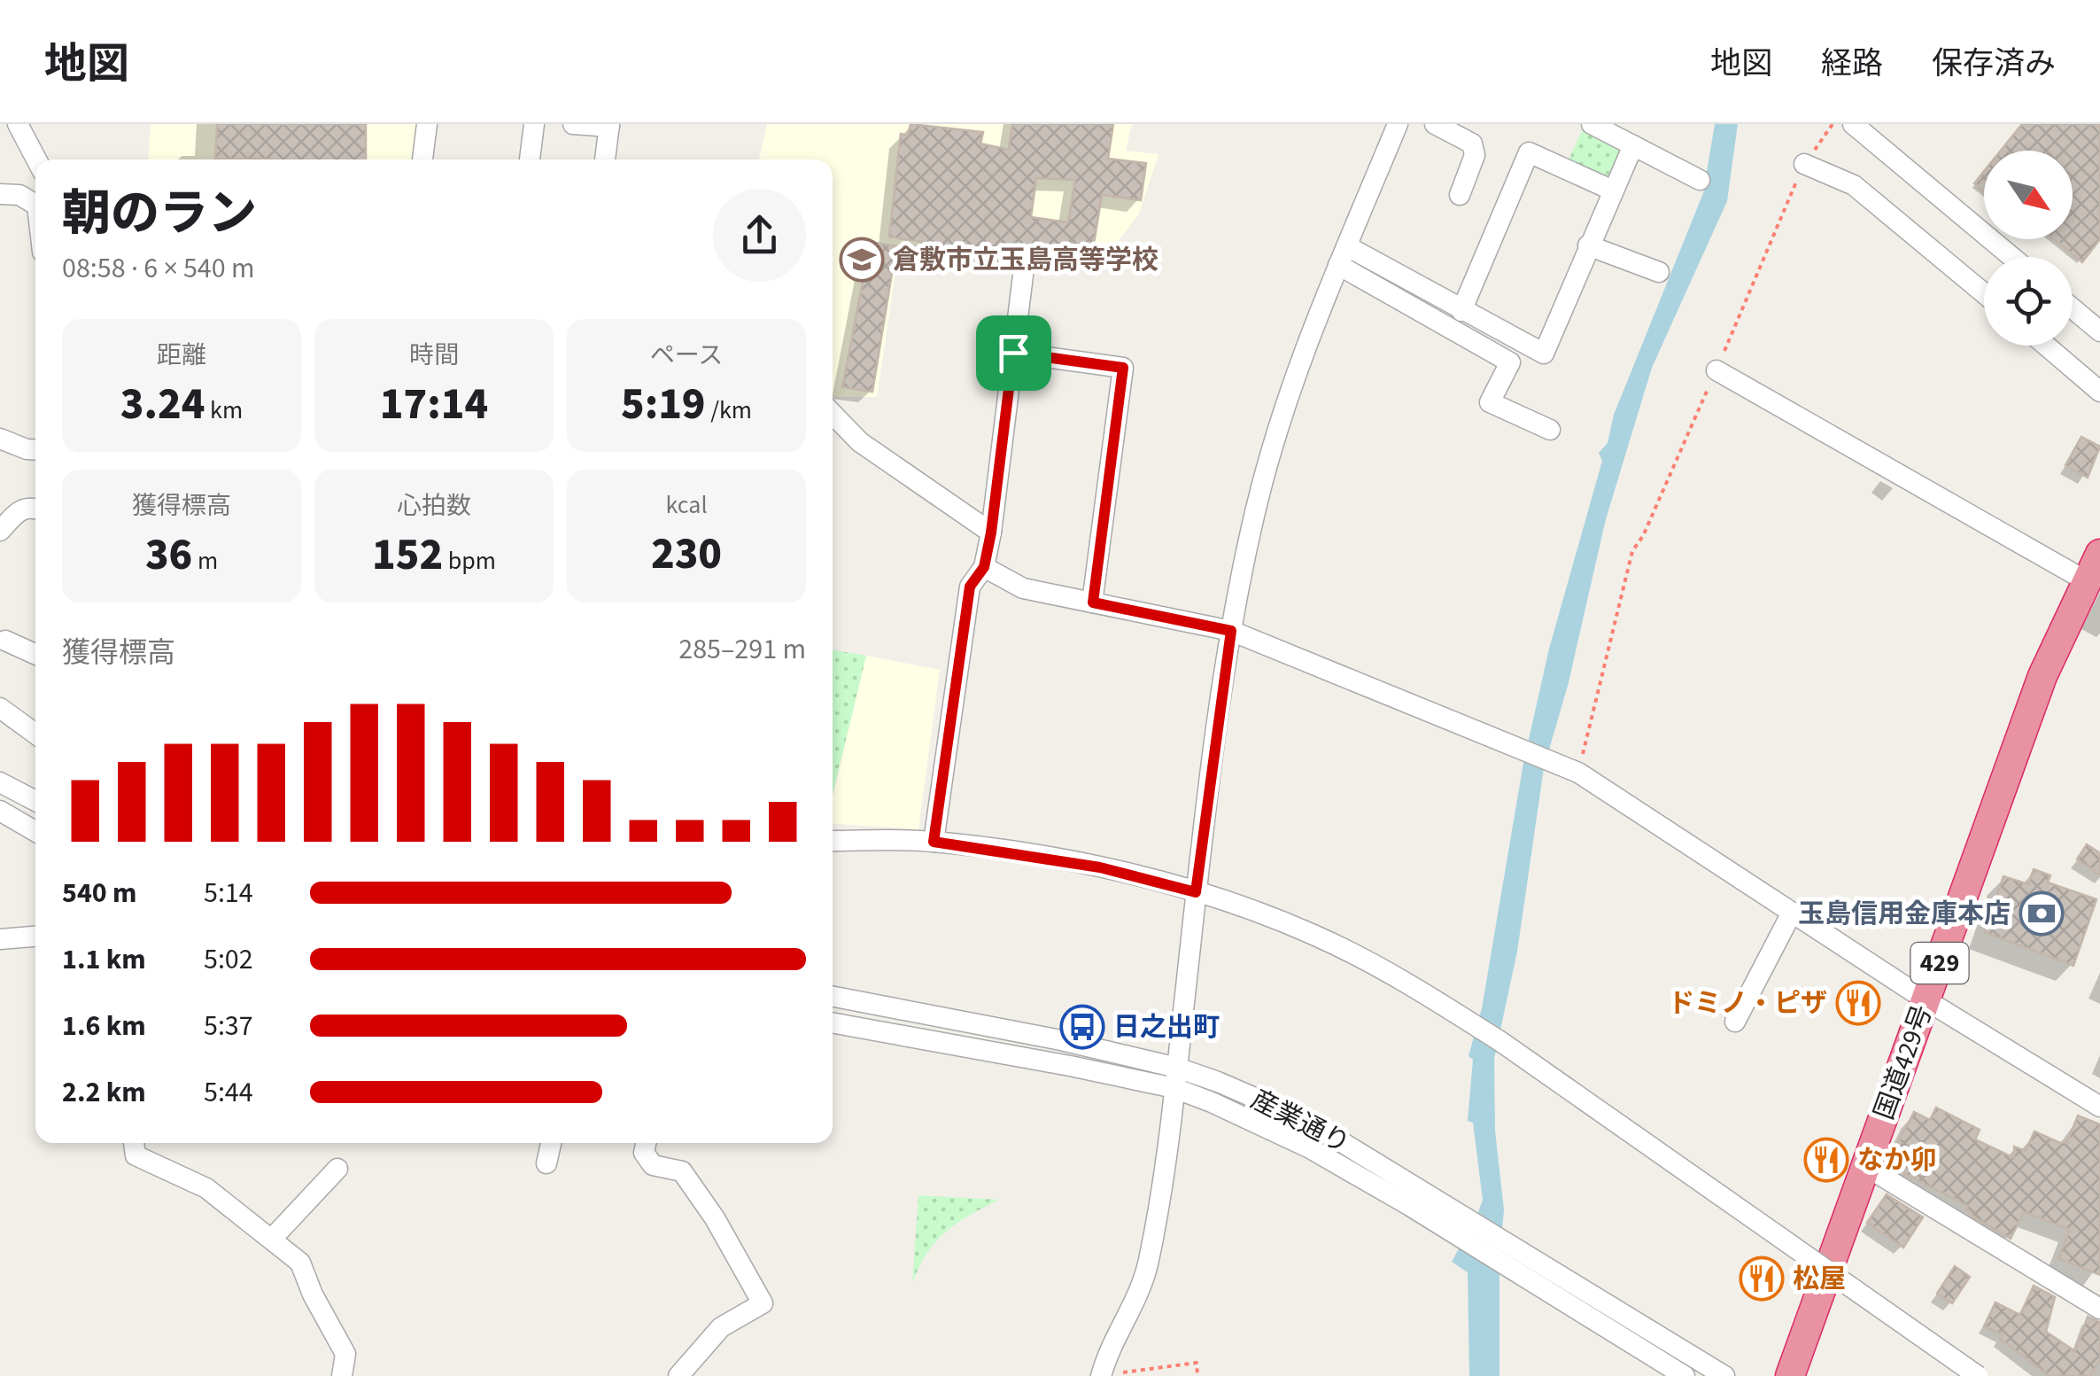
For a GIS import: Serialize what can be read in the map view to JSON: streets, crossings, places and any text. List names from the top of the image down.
{
  "streets": {
    "highway": ["429", "国道429号"],
    "street": ["産業通り"]
  },
  "places": {
    "school or university": ["倉敷市立玉島高等学校"],
    "bank": ["玉島信用金庫本店"],
    "restaurant": ["ドミノ・ピザ", "なか卯", "松屋"],
    "bus stop": ["日之出町"]
  },
  "north": "bottom right",
  "page": {
    "header": "地図",
    "nav": ["地図", "経路", "保存済み"],
    "heading": ["朝のラン", "08:58 · 6 × 540 m"],
    "stats": [
      ["距離", "3.24 km"],
      ["時間", "17:14"],
      ["ペース", "5:19 /km"],
      ["獲得標高", "36 m"],
      ["心拍数", "152 bpm"],
      ["kcal", "230"]
    ],
    "chart": ["獲得標高", "285–291 m"],
    "list": [
      {
        "name": "540 m",
        "note": "5:14"
      },
      {
        "name": "1.1 km",
        "note": "5:02"
      },
      {
        "name": "1.6 km",
        "note": "5:37"
      },
      {
        "name": "2.2 km",
        "note": "5:44"
      }
    ]
  }
}
